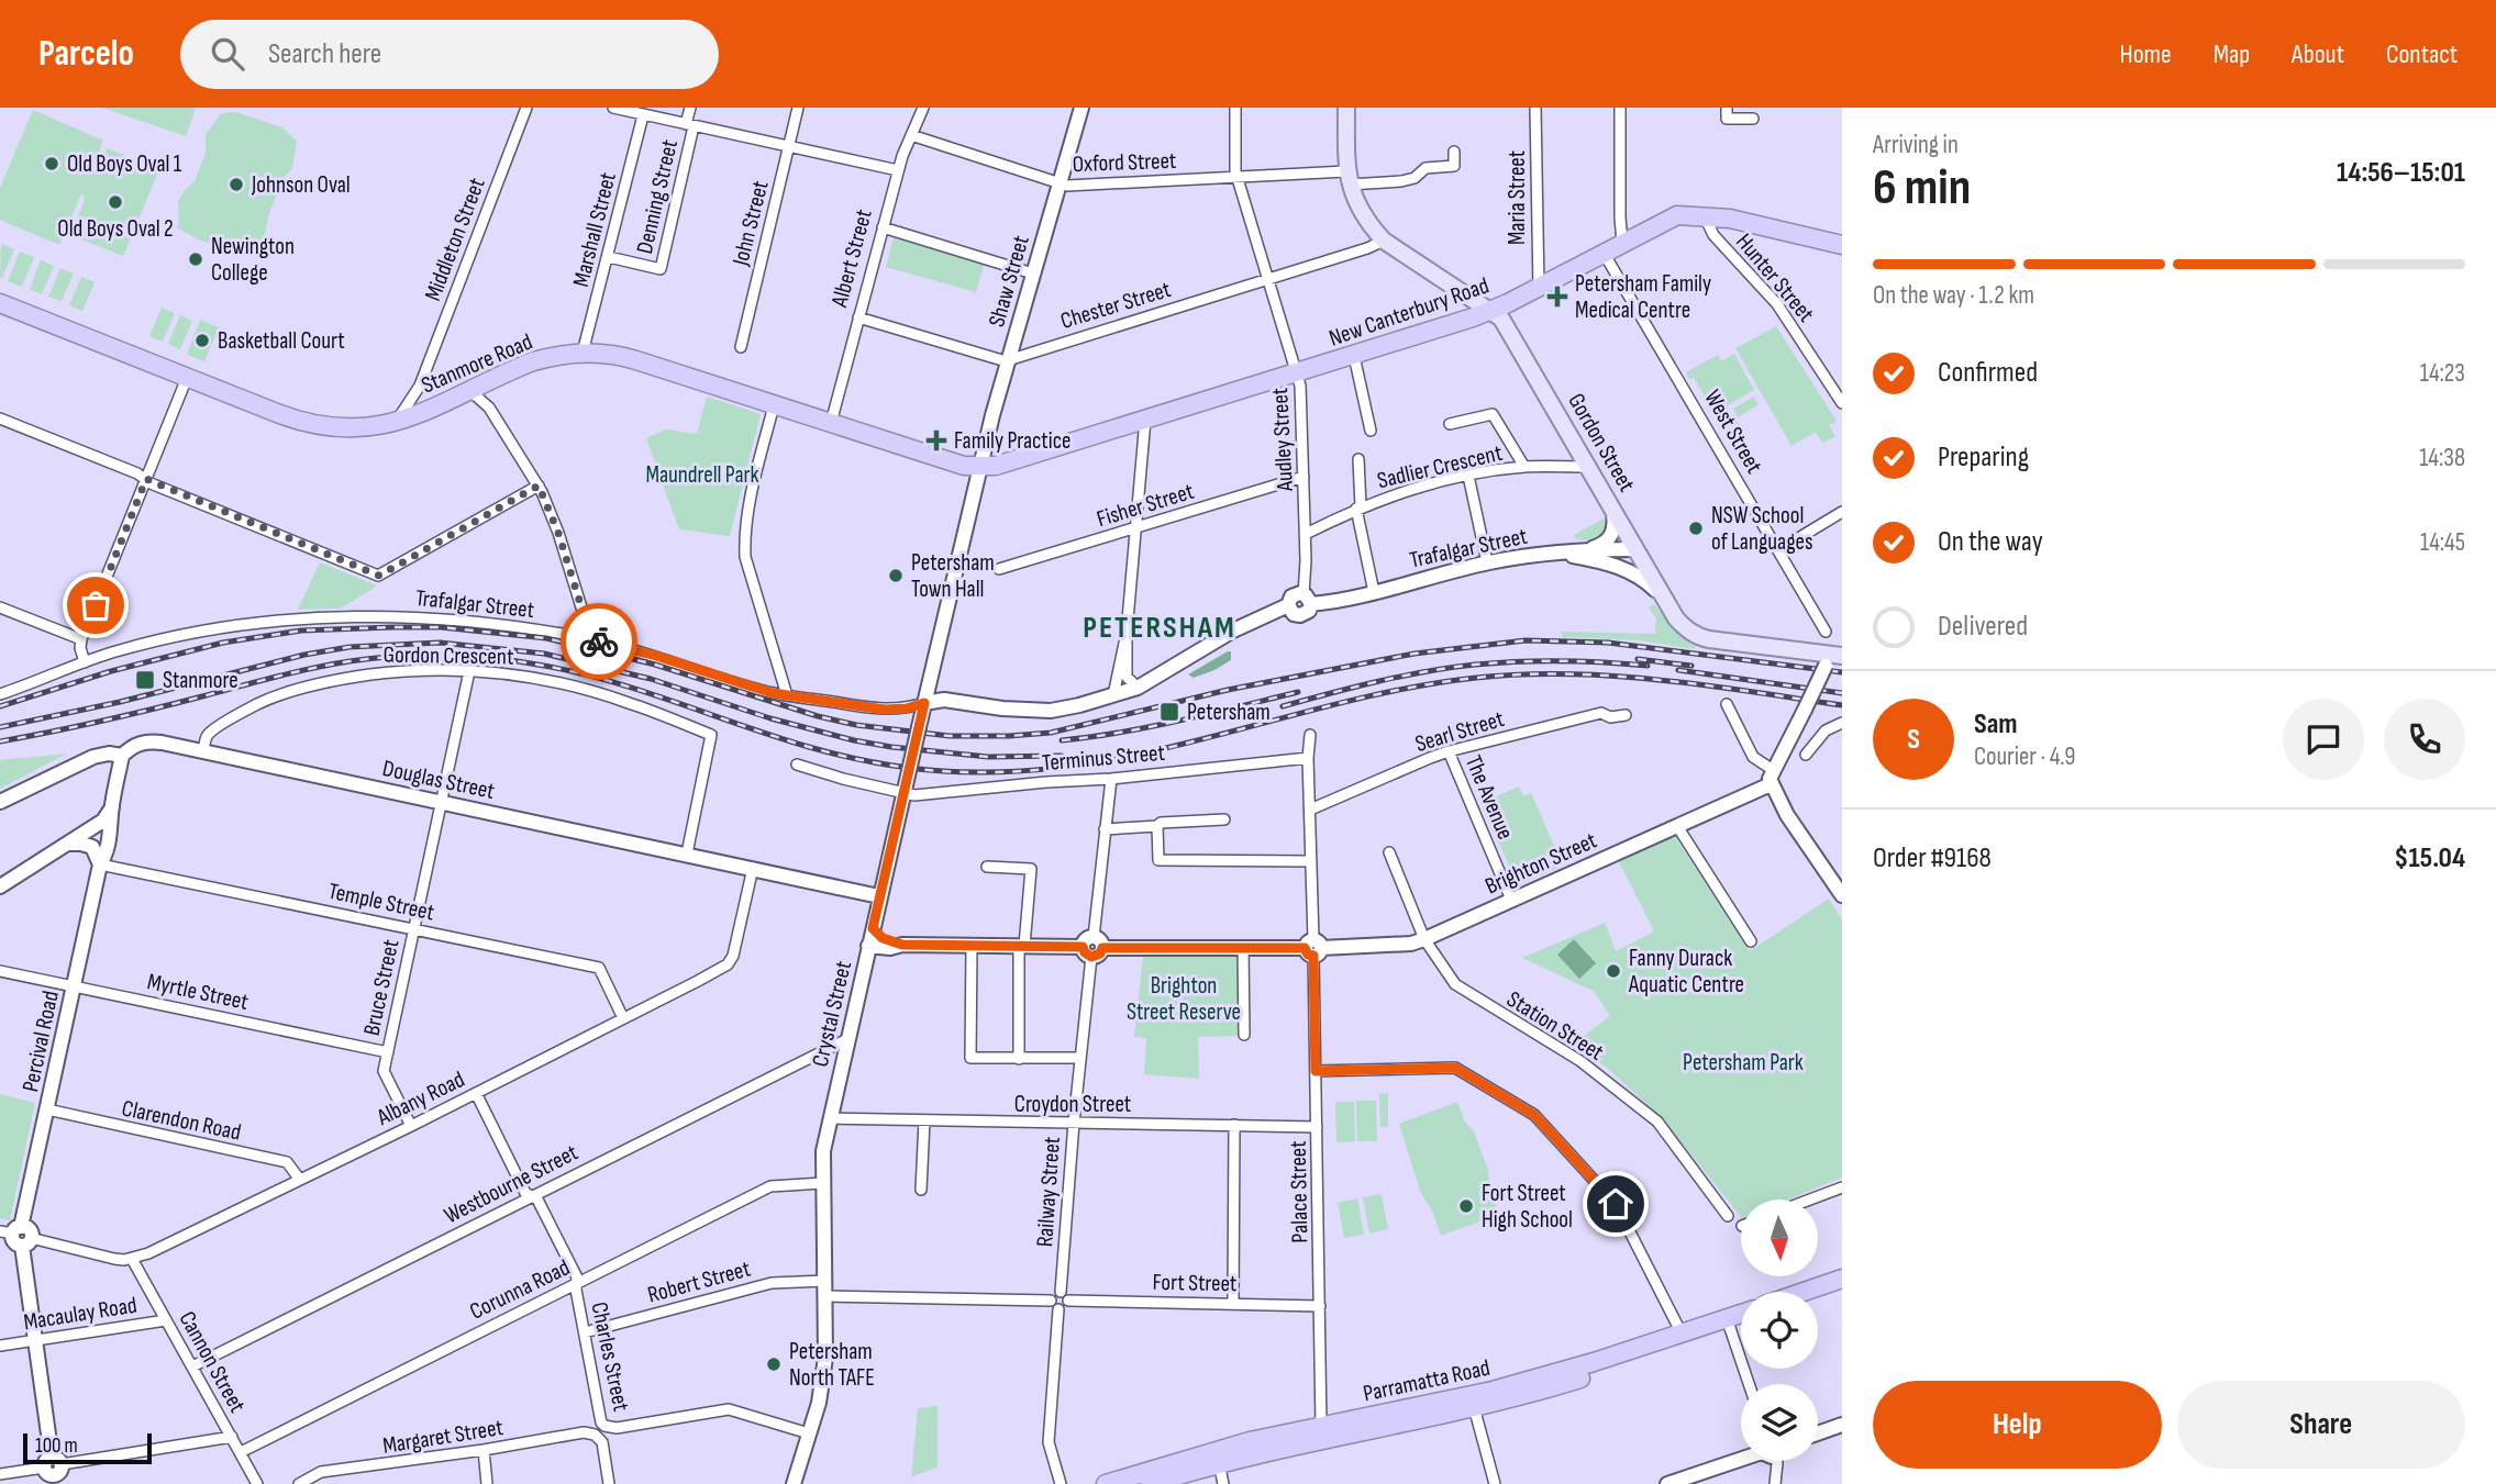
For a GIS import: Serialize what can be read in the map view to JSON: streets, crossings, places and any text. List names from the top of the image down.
{
  "streets": {
    "highway": ["New Canterbury Road", "Stanmore Road", "Parramatta Road"],
    "main road": ["Gordon Street"],
    "street": [
      "Oxford Street",
      "Denning Street",
      "Maria Street",
      "John Street",
      "Marshall Street",
      "Middleton Street",
      "Albert Street",
      "Hunter Street",
      "Shaw Street",
      "Chester Street",
      "West Street",
      "Audley Street",
      "Sadlier Crescent",
      "Fisher Street",
      "Trafalgar Street",
      "Gordon Crescent",
      "Searl Street",
      "Terminus Street",
      "Douglas Street",
      "The Avenue",
      "Brighton Street",
      "Temple Street",
      "Bruce Street",
      "Myrtle Street",
      "Crystal Street",
      "Station Street",
      "Percival Road",
      "Albany Road",
      "Croydon Street",
      "Clarendon Road",
      "Westbourne Street",
      "Railway Street",
      "Palace Street",
      "Robert Street",
      "Fort Street",
      "Corunna Road",
      "Macaulay Road",
      "Charles Street",
      "Cannon Street",
      "Margaret Street"
    ]
  },
  "crossings": [
    ["Oxford Street", "Albert Street"],
    ["Oxford Street", "Shaw Street"],
    ["Oxford Street", "Audley Street"],
    ["Oxford Street", "Gordon Street"],
    ["Denning Street", "Marshall Street"],
    ["Maria Street", "New Canterbury Road"],
    ["Marshall Street", "Stanmore Road"],
    ["Middleton Street", "Stanmore Road"],
    ["Albert Street", "Stanmore Road"],
    ["Hunter Street", "New Canterbury Road"],
    ["Shaw Street", "Chester Street"],
    ["Shaw Street", "New Canterbury Road"],
    ["Shaw Street", "Stanmore Road"],
    ["Shaw Street", "Crystal Street"],
    ["Chester Street", "Audley Street"],
    ["Chester Street", "Gordon Street"],
    ["New Canterbury Road", "Stanmore Road"],
    ["New Canterbury Road", "West Street"],
    ["New Canterbury Road", "Audley Street"],
    ["New Canterbury Road", "Gordon Street"],
    ["New Canterbury Road", "Crystal Street"],
    ["Stanmore Road", "Crystal Street"],
    ["Audley Street", "Sadlier Crescent"],
    ["Audley Street", "Fisher Street"],
    ["Audley Street", "Trafalgar Street"],
    ["Gordon Street", "Sadlier Crescent"],
    ["Gordon Street", "Trafalgar Street"],
    ["Trafalgar Street", "Crystal Street"],
    ["Gordon Crescent", "Douglas Street"],
    ["Gordon Crescent", "Bruce Street"],
    ["Searl Street", "The Avenue"],
    ["Searl Street", "Palace Street"],
    ["Terminus Street", "Crystal Street"],
    ["Terminus Street", "Railway Street"],
    ["Terminus Street", "Palace Street"],
    ["Douglas Street", "Bruce Street"],
    ["Douglas Street", "Crystal Street"],
    ["Douglas Street", "Percival Road"],
    ["Douglas Street", "Albany Road"],
    ["The Avenue", "Brighton Street"],
    ["Brighton Street", "Crystal Street"],
    ["Brighton Street", "Station Street"],
    ["Brighton Street", "Railway Street"],
    ["Brighton Street", "Palace Street"],
    ["Temple Street", "Bruce Street"],
    ["Temple Street", "Percival Road"],
    ["Temple Street", "Albany Road"],
    ["Bruce Street", "Myrtle Street"],
    ["Bruce Street", "Albany Road"],
    ["Myrtle Street", "Percival Road"],
    ["Crystal Street", "Croydon Street"],
    ["Crystal Street", "Westbourne Street"],
    ["Crystal Street", "Robert Street"],
    ["Crystal Street", "Corunna Road"],
    ["Crystal Street", "Charles Street"],
    ["Percival Road", "Clarendon Road"],
    ["Albany Road", "Clarendon Road"],
    ["Albany Road", "Charles Street"],
    ["Albany Road", "Cannon Street"],
    ["Croydon Street", "Railway Street"],
    ["Croydon Street", "Palace Street"],
    ["Westbourne Street", "Charles Street"],
    ["Westbourne Street", "Cannon Street"],
    ["Railway Street", "Fort Street"],
    ["Palace Street", "Fort Street"],
    ["Palace Street", "Parramatta Road"],
    ["Robert Street", "Charles Street"],
    ["Corunna Road", "Charles Street"],
    ["Corunna Road", "Cannon Street"],
    ["Macaulay Road", "Cannon Street"],
    ["Charles Street", "Margaret Street"]
  ],
  "districts": ["PETERSHAM"],
  "parks": ["Maundrell Park", "Brighton Street Reserve", "Petersham Park"],
  "places": {
    "other": [
      "Old Boys Oval 1",
      "Johnson Oval",
      "Old Boys Oval 2",
      "Newington College",
      "Basketball Court",
      "NSW School of Languages",
      "Petersham Town Hall",
      "Fanny Durack Aquatic Centre",
      "Fort Street High School",
      "Petersham North TAFE"
    ],
    "health": ["Petersham Family Medical Centre", "Family Practice"],
    "transit": ["Stanmore", "Petersham"]
  },
  "scale_bar": "100 m",
  "north": "bottom",
  "page": {
    "header": "Parcelo",
    "search": "Search here",
    "nav": [
      "Home",
      "Map",
      "About",
      "Contact"
    ],
    "heading": ["6 min", "Arriving in", "14:56–15:01"],
    "panel": [
      "Sam",
      "Courier · 4.9",
      "Order #9168",
      "$15.04"
    ],
    "bar": "On the way · 1.2 km",
    "list": [
      ["Confirmed", "14:23"],
      ["Preparing", "14:38"],
      ["On the way", "14:45"],
      "Delivered"
    ],
    "round": "S",
    "buttons": ["Help", "Share"],
    "scale": "100 m"
  }
}
